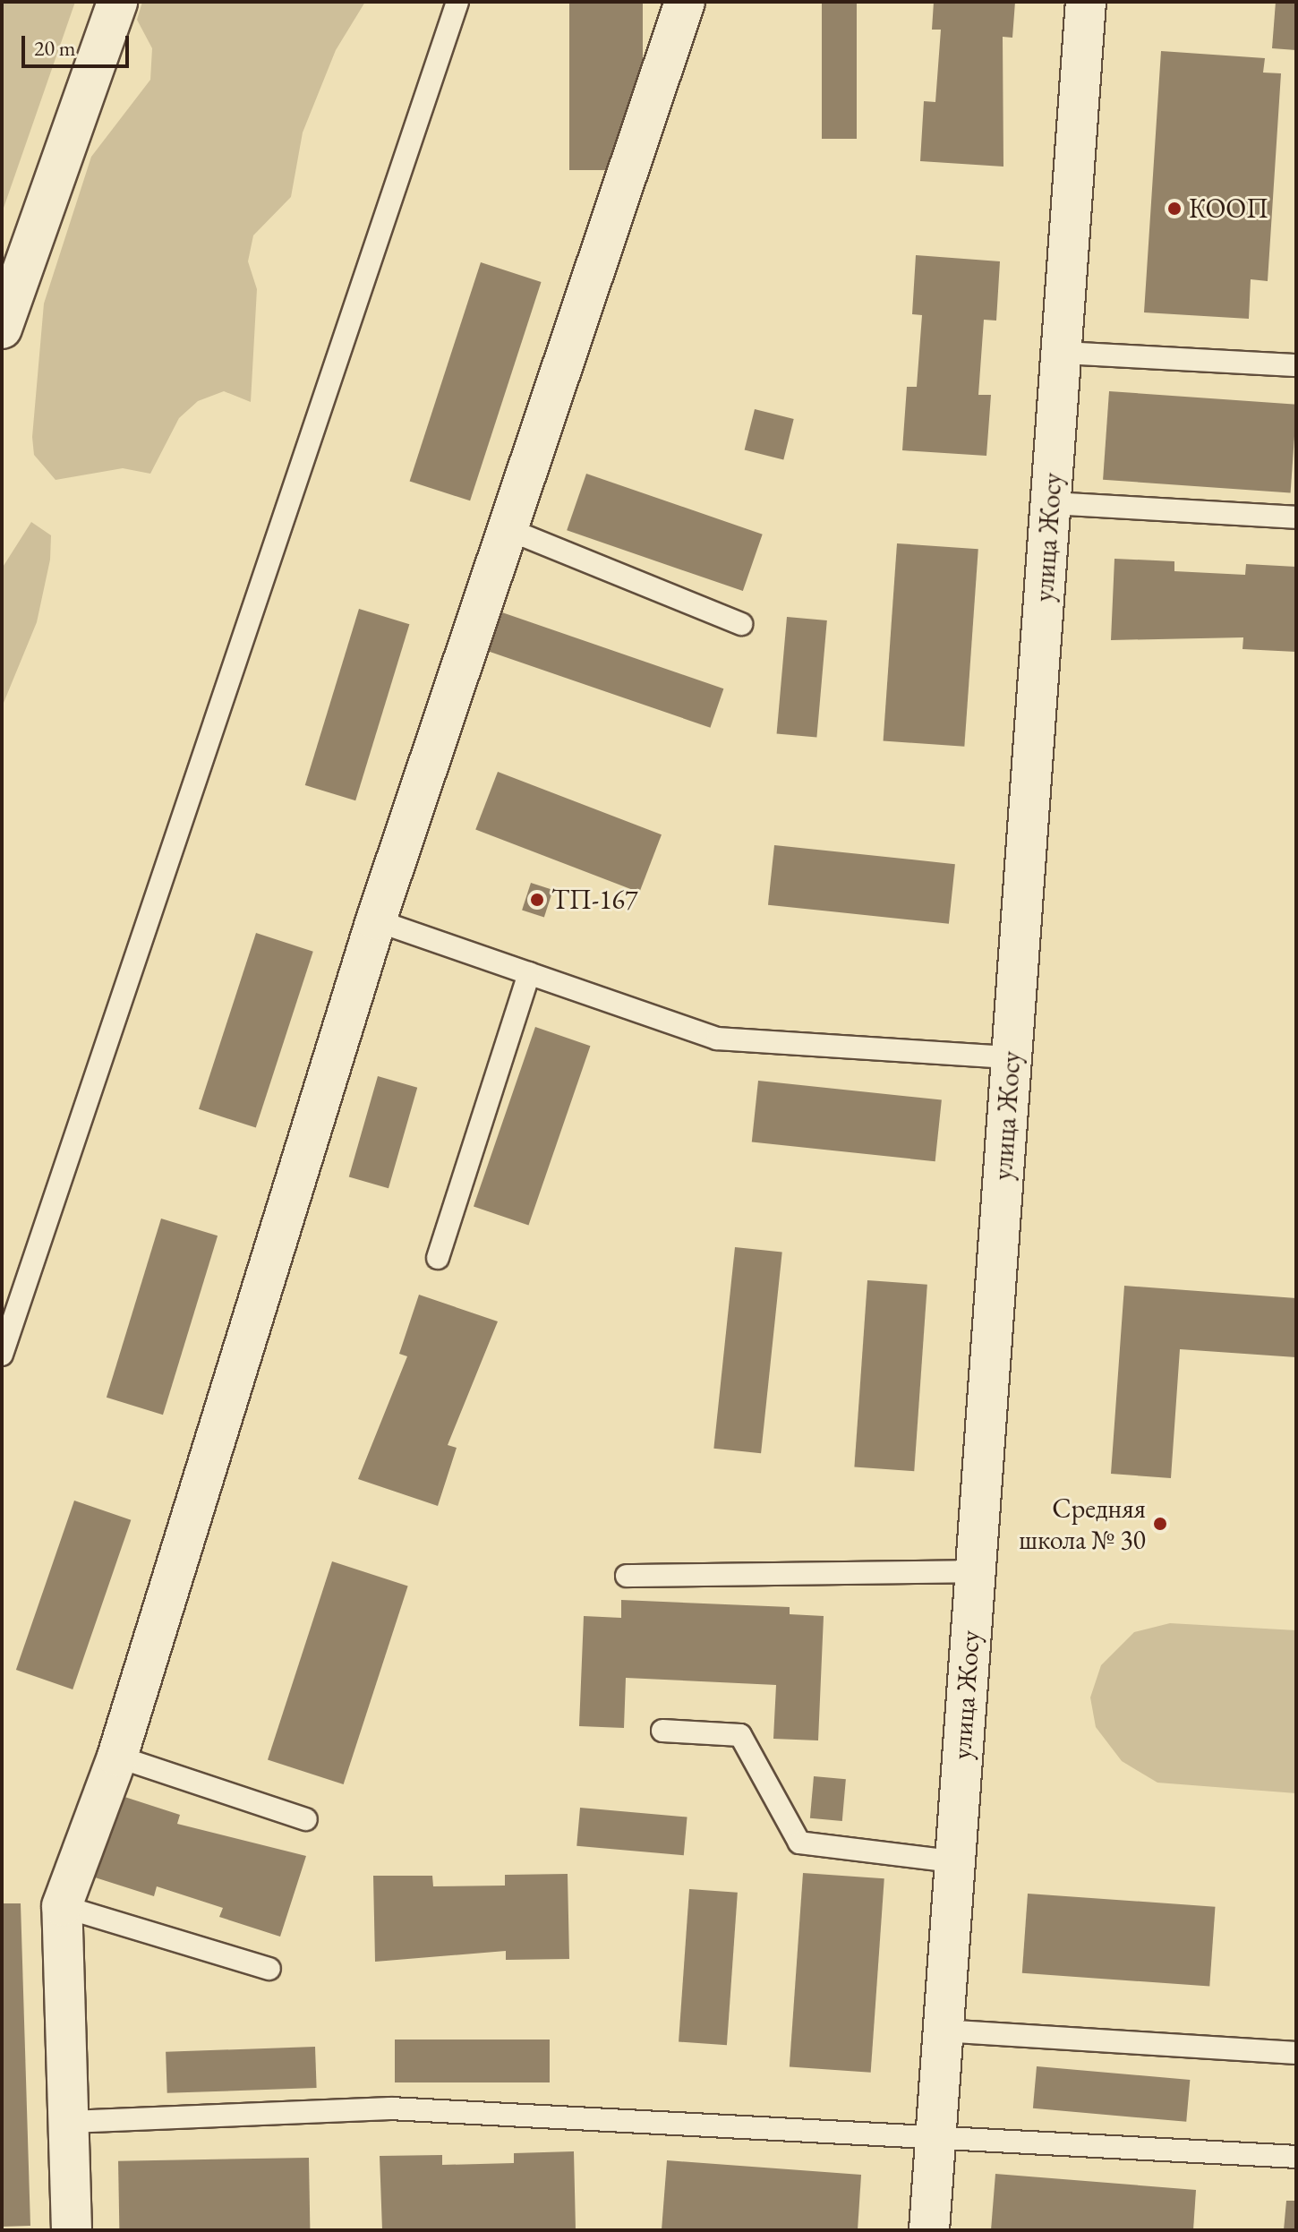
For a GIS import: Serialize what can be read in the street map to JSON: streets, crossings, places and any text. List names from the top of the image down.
{
  "streets": {
    "street": ["улица Жосу"]
  },
  "places": ["КООП", "ТП-167", "Средняя школа № 30"],
  "scale_bar": "20 m"
}
